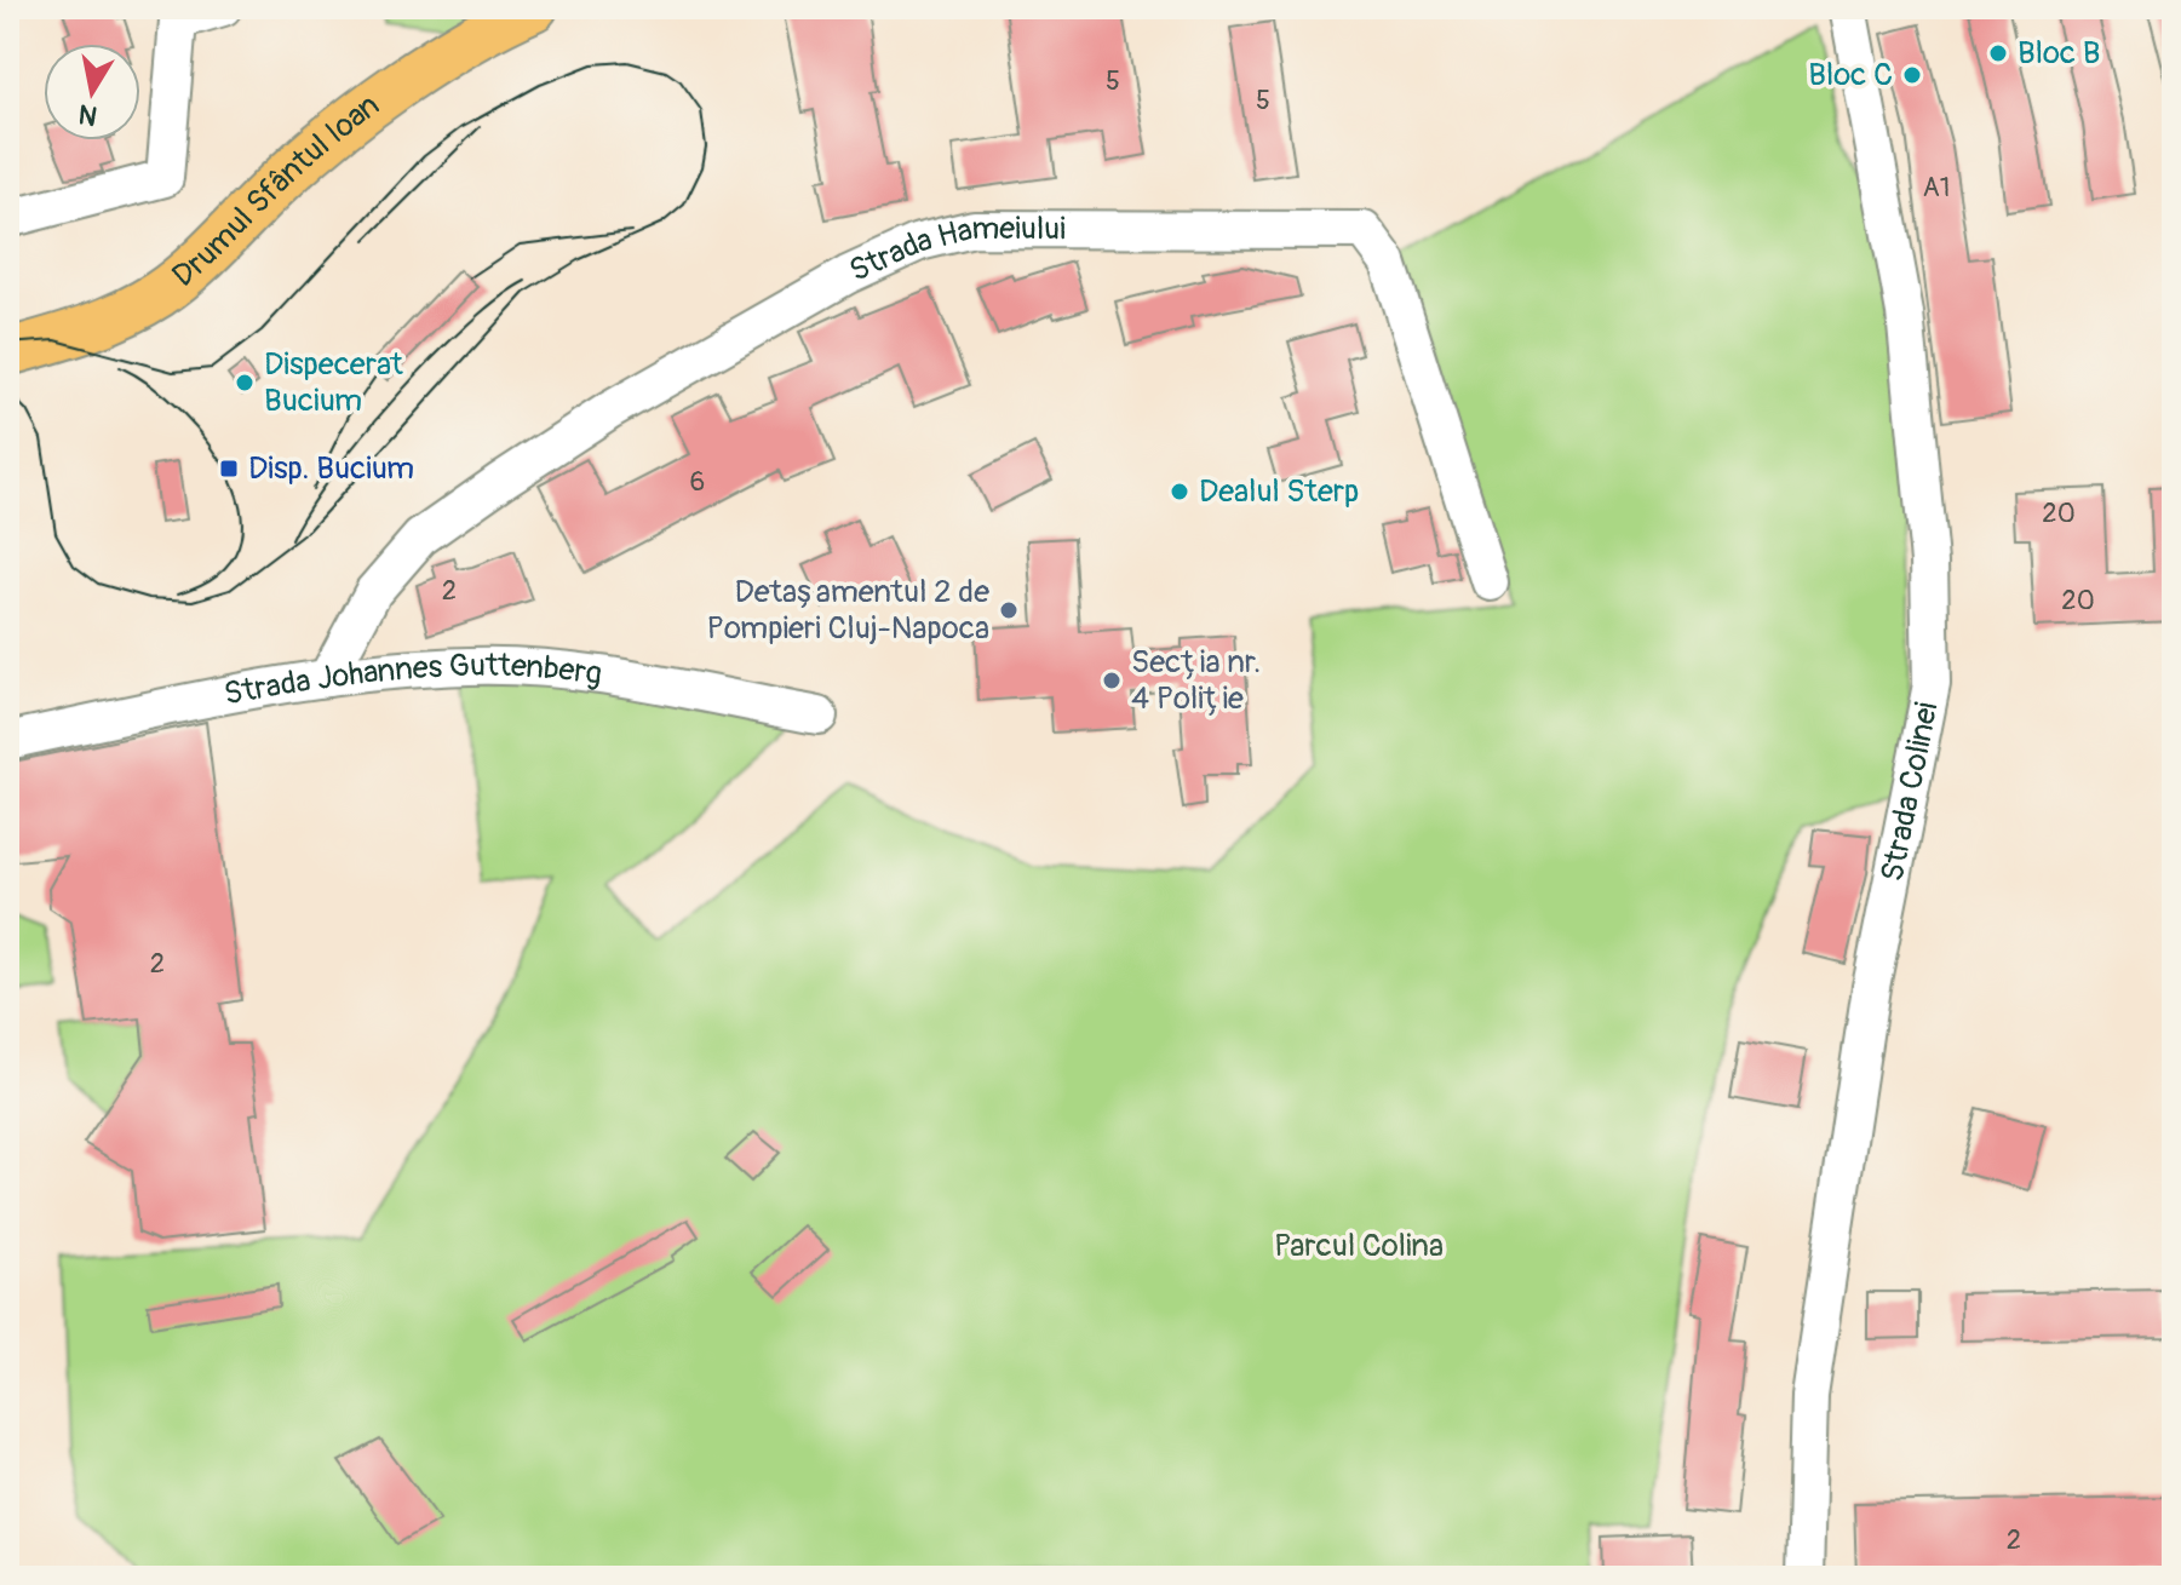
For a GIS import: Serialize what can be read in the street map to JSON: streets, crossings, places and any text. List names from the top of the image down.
{
  "streets": {
    "main road": ["Drumul Sfântul Ioan"],
    "street": ["Strada Hameiului", "Strada Johannes Guttenberg", "Strada Colinei"]
  },
  "crossings": [
    ["Strada Hameiului", "Strada Johannes Guttenberg"]
  ],
  "parks": ["Parcul Colina"],
  "places": {
    "other": [
      "Bloc B",
      "Bloc C",
      "Dispecerat Bucium",
      "Dealul Sterp",
      "Detașamentul 2 de Pompieri Cluj-Napoca",
      "Secția nr. 4 Poliție"
    ],
    "transit": ["Disp. Bucium"]
  },
  "house_numbers": [
    "5",
    "5",
    "A1",
    "6",
    "20",
    "2",
    "20",
    "2",
    "2"
  ],
  "north": "bottom"
}
